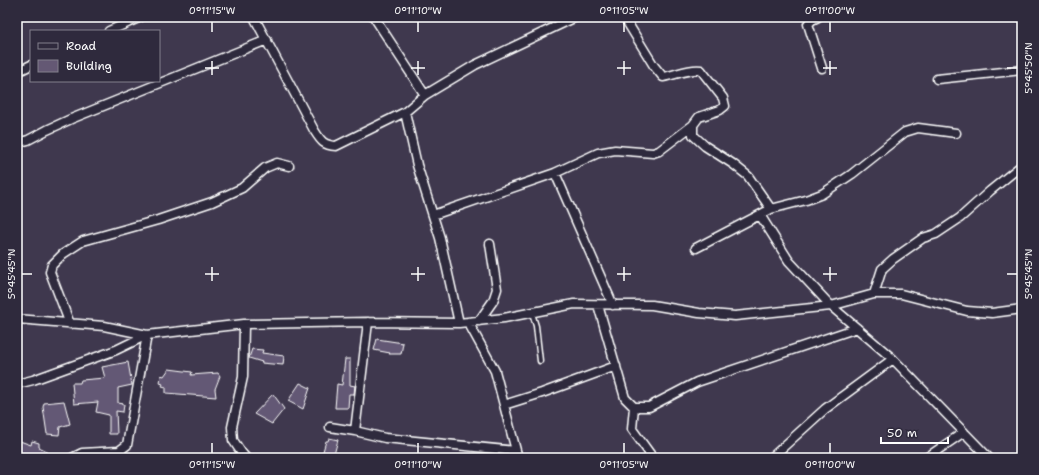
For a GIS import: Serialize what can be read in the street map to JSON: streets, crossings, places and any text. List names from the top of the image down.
{
  "legend": ["Road", "Building"],
  "scale_bar": "50 m",
  "coordinates": [
    "0°11'15\"W",
    "0°11'10\"W",
    "0°11'05\"W",
    "0°11'00\"W",
    "5°45'50\"N",
    "5°45'45\"N"
  ]
}
